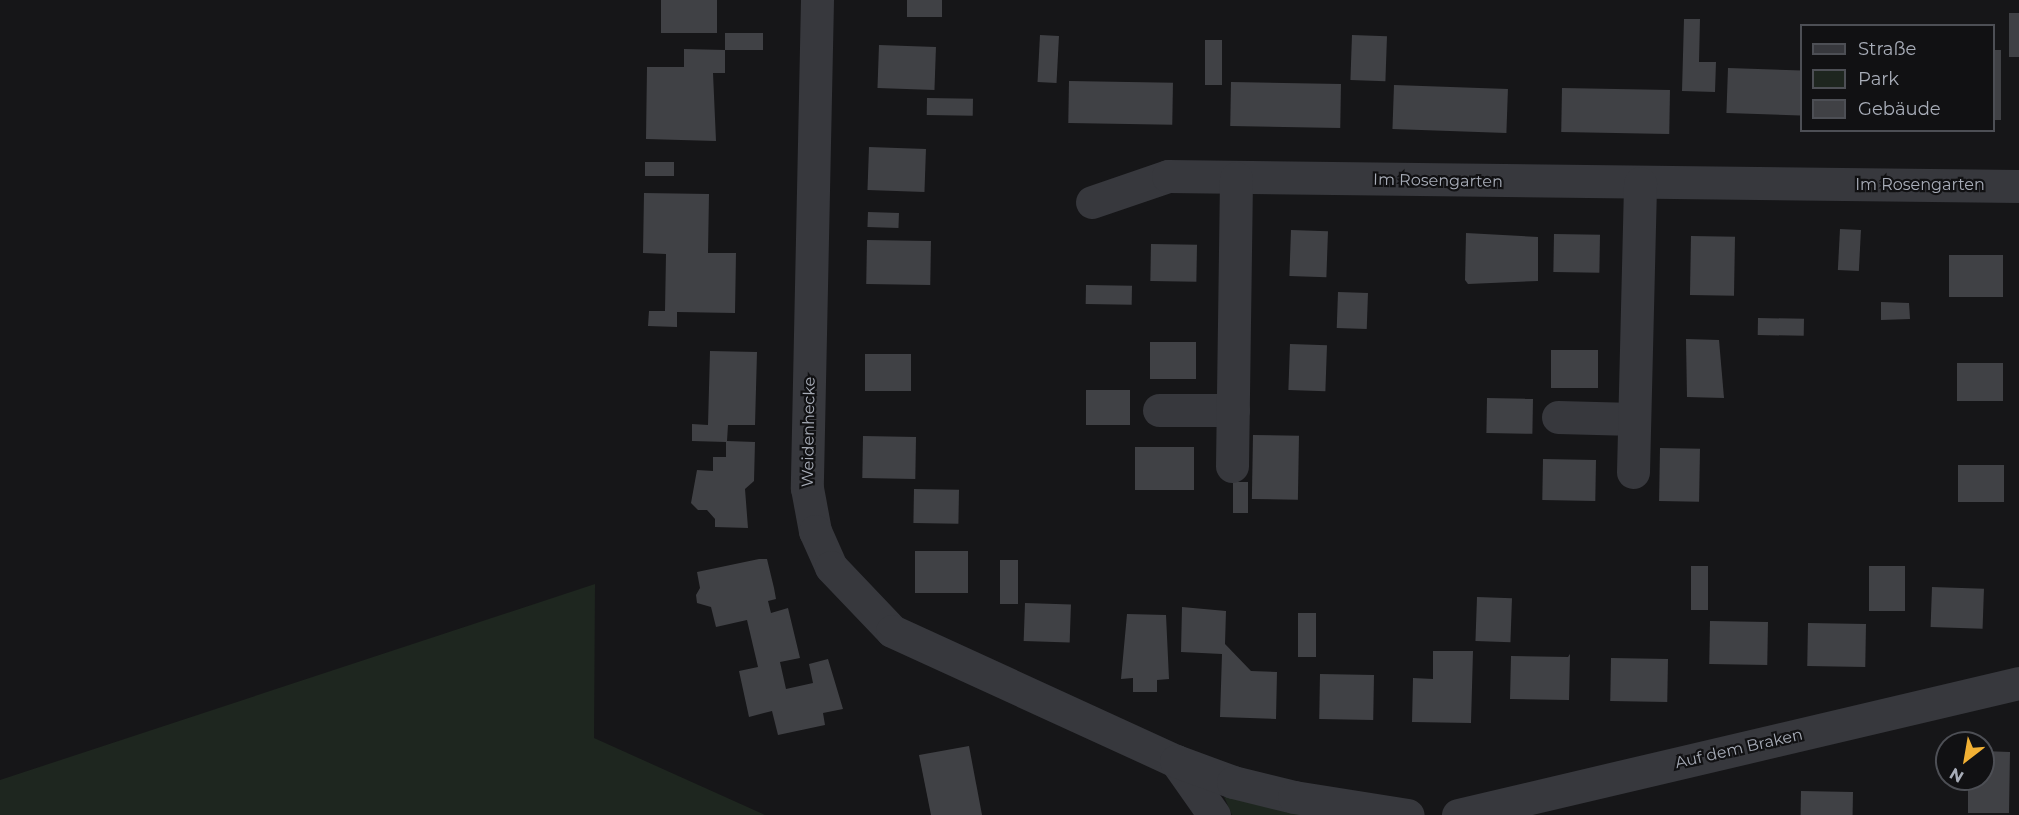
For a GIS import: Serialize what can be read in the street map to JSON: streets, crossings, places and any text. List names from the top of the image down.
{
  "streets": {
    "street": ["Im Rosengarten", "Weidenhecke", "Auf dem Braken"]
  },
  "legend": ["Straße", "Park", "Gebäude"],
  "north": "bottom left"
}
